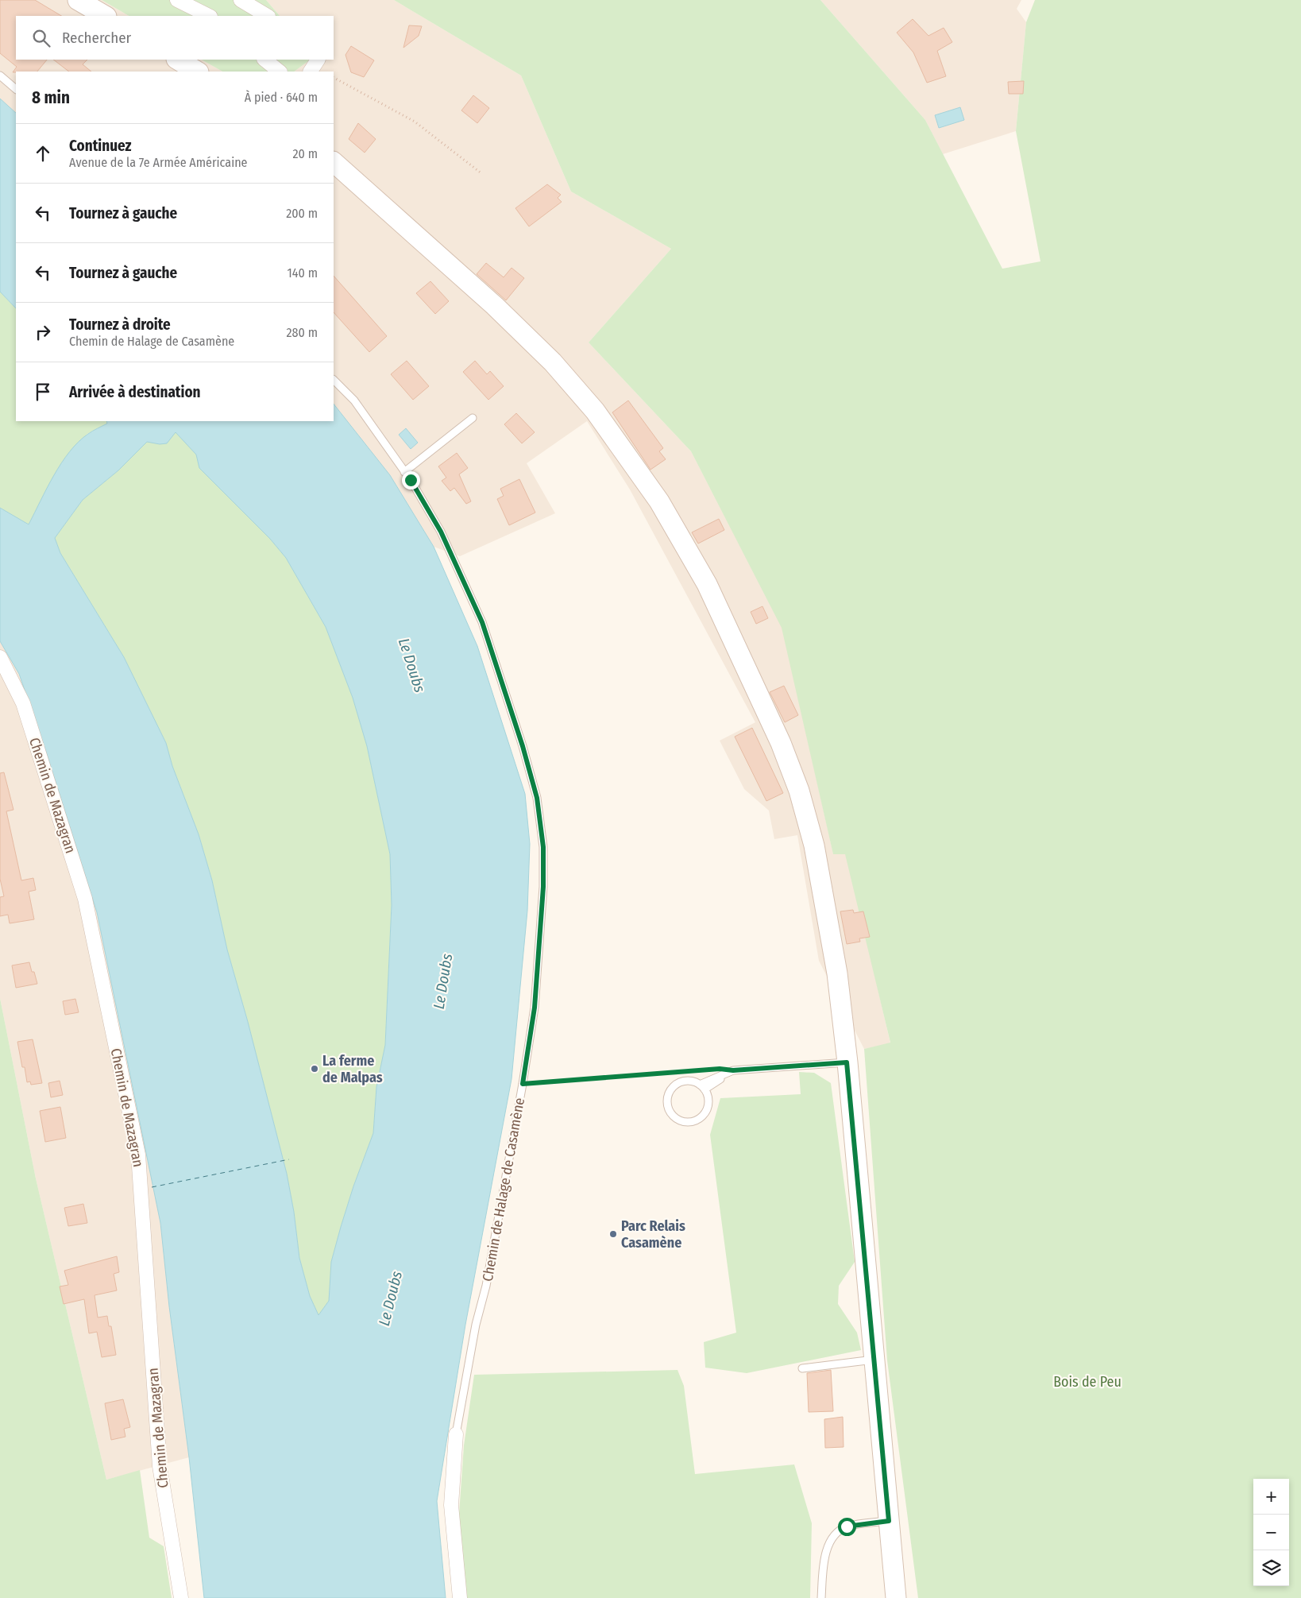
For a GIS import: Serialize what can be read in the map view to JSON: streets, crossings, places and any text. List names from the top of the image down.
{
  "streets": {
    "street": ["Chemin de Mazagran", "Chemin de Halage de Casamène"]
  },
  "water": ["Le Doubs"],
  "parks": ["Bois de Peu"],
  "places": ["La ferme de Malpas", "Parc Relais Casamène"],
  "page": {
    "search": "Rechercher",
    "heading": ["8 min", "À pied · 640 m"],
    "list": [
      ["Continuez", "Avenue de la 7e Armée Américaine", "20 m"],
      ["Tournez à gauche", "200 m"],
      ["Tournez à gauche", "140 m"],
      ["Tournez à droite", "Chemin de Halage de Casamène", "280 m"],
      "Arrivée à destination"
    ],
    "map_buttons": ["+", "−"]
  }
}
